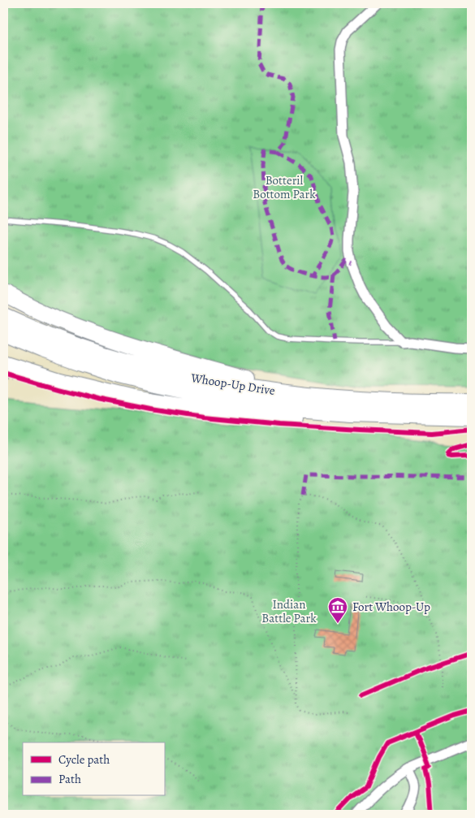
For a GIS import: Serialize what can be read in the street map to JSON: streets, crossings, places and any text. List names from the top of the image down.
{
  "streets": {
    "highway": ["Whoop-Up Drive"]
  },
  "parks": ["Botteril Bottom Park", "Indian Battle Park"],
  "places": {
    "museum": ["Fort Whoop-Up"]
  },
  "legend": ["Cycle path", "Path"]
}
